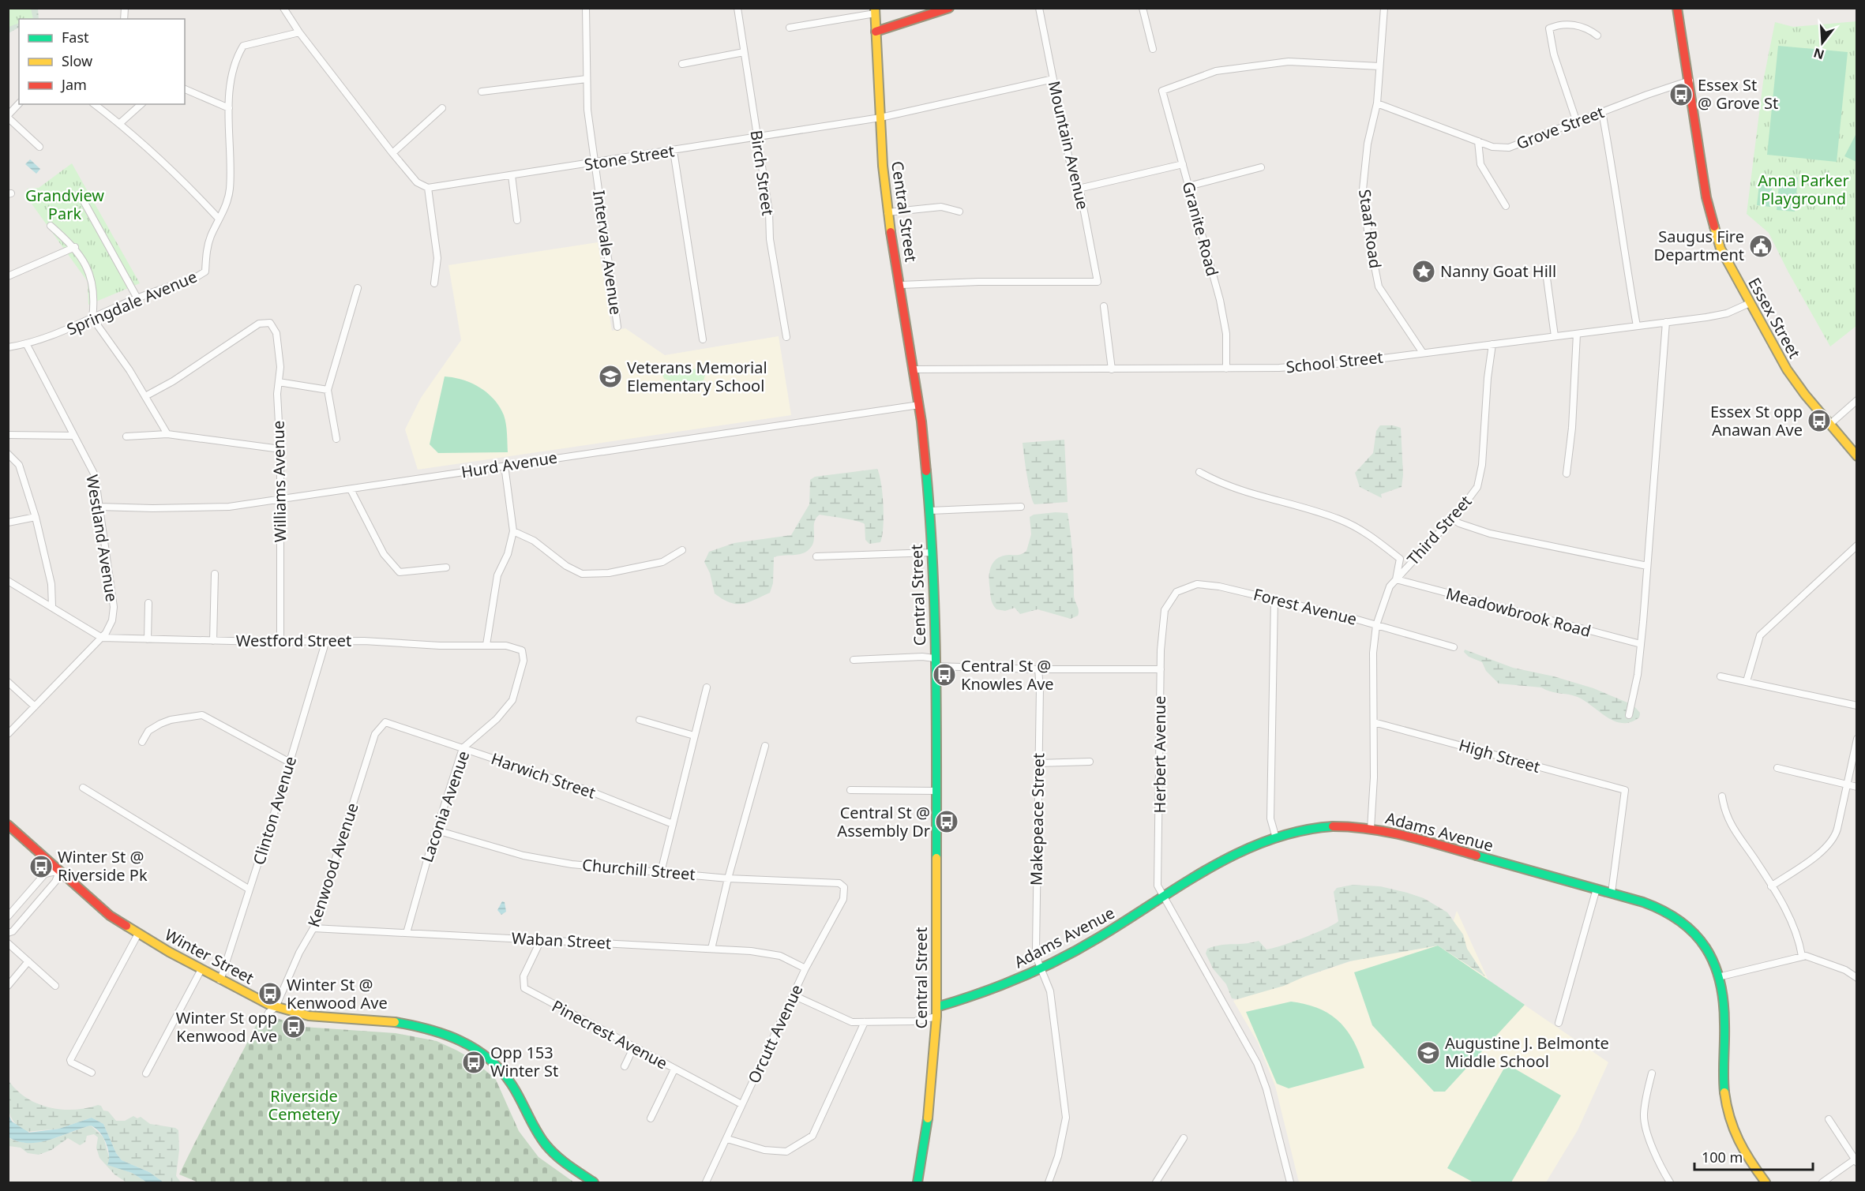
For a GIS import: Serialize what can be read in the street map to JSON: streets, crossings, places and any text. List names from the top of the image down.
{
  "streets": {
    "main road": [
      "Central Street",
      "Essex Street",
      "Adams Avenue",
      "Winter Street"
    ],
    "street": [
      "Grove Street",
      "Mountain Avenue",
      "Stone Street",
      "Birch Street",
      "Granite Road",
      "Staaf Road",
      "Intervale Avenue",
      "Springdale Avenue",
      "School Street",
      "Hurd Avenue",
      "Williams Avenue",
      "Third Street",
      "Westland Avenue",
      "Forest Avenue",
      "Meadowbrook Road",
      "Westford Street",
      "Herbert Avenue",
      "High Street",
      "Harwich Street",
      "Laconia Avenue",
      "Clinton Avenue",
      "Makepeace Street",
      "Kenwood Avenue",
      "Churchill Street",
      "Waban Street",
      "Orcutt Avenue",
      "Pinecrest Avenue"
    ]
  },
  "crossings": [
    ["Grove Street", "Staaf Road"],
    ["Grove Street", "Essex Street"],
    ["Mountain Avenue", "Stone Street"],
    ["Mountain Avenue", "Central Street"],
    ["Stone Street", "Birch Street"],
    ["Stone Street", "Central Street"],
    ["Stone Street", "Intervale Avenue"],
    ["Central Street", "School Street"],
    ["Central Street", "Hurd Avenue"],
    ["Central Street", "Adams Avenue"],
    ["Granite Road", "Staaf Road"],
    ["Granite Road", "School Street"],
    ["Staaf Road", "School Street"],
    ["Springdale Avenue", "Westland Avenue"],
    ["Essex Street", "School Street"],
    ["School Street", "Third Street"],
    ["Hurd Avenue", "Williams Avenue"],
    ["Hurd Avenue", "Westland Avenue"],
    ["Williams Avenue", "Westford Street"],
    ["Third Street", "Forest Avenue"],
    ["Third Street", "Meadowbrook Road"],
    ["Third Street", "High Street"],
    ["Third Street", "Adams Avenue"],
    ["Westland Avenue", "Westford Street"],
    ["Forest Avenue", "Herbert Avenue"],
    ["Westford Street", "Laconia Avenue"],
    ["Westford Street", "Clinton Avenue"],
    ["Herbert Avenue", "Adams Avenue"],
    ["High Street", "Adams Avenue"],
    ["Harwich Street", "Laconia Avenue"],
    ["Harwich Street", "Kenwood Avenue"],
    ["Laconia Avenue", "Churchill Street"],
    ["Laconia Avenue", "Waban Street"],
    ["Clinton Avenue", "Winter Street"],
    ["Makepeace Street", "Adams Avenue"],
    ["Kenwood Avenue", "Waban Street"],
    ["Kenwood Avenue", "Winter Street"],
    ["Churchill Street", "Orcutt Avenue"],
    ["Waban Street", "Orcutt Avenue"],
    ["Waban Street", "Pinecrest Avenue"],
    ["Orcutt Avenue", "Pinecrest Avenue"]
  ],
  "parks": ["Anna Parker Playground", "Grandview Park", "Riverside Cemetery"],
  "places": {
    "bus stop": [
      "Essex St @ Grove St",
      "Essex St opp Anawan Ave",
      "Central St @ Knowles Ave",
      "Central St @ Assembly Dr",
      "Winter St @ Riverside Pk",
      "Winter St @ Kenwood Ave",
      "Winter St opp Kenwood Ave",
      "Opp 153 Winter St"
    ],
    "public building": ["Saugus Fire Department"],
    "place": ["Nanny Goat Hill"],
    "school or university": ["Veterans Memorial Elementary School", "Augustine J. Belmonte Middle School"]
  },
  "legend": ["Fast", "Slow", "Jam"],
  "scale_bar": "100 m",
  "north": "bottom"
}
